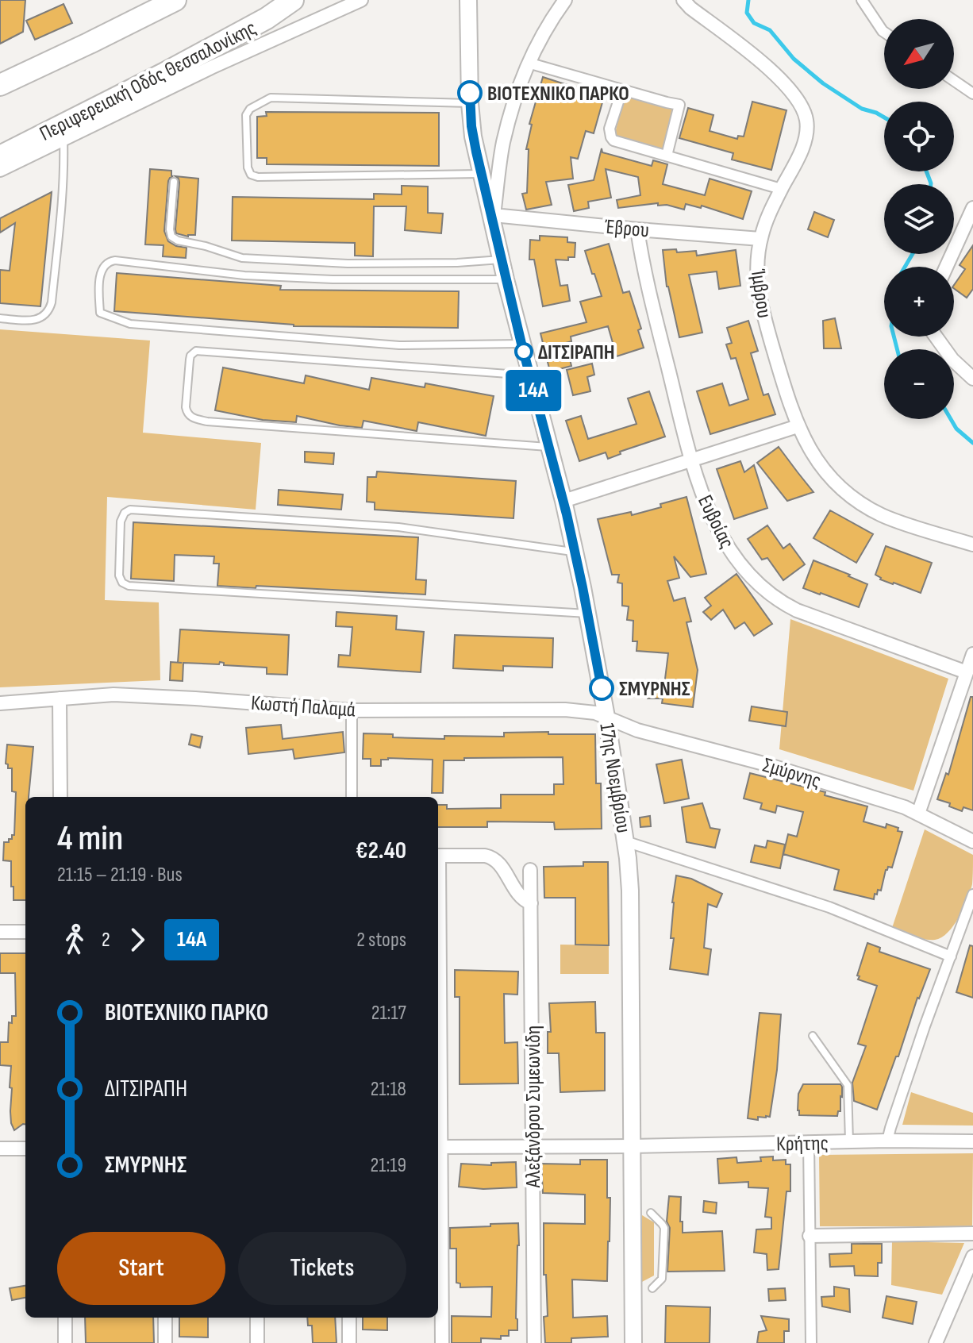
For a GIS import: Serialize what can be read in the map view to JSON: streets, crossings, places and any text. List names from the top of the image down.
{
  "streets": {
    "highway": ["Περιφερειακή Οδός Θεσσαλονίκης"],
    "street": [
      "Έβρου",
      "Ίμβρου",
      "Ευβοίας",
      "Κωστή Παλαμά",
      "Σμύρνης",
      "17ης Νοεμβρίου",
      "Αλεξάνδρου Συμεωνίδη",
      "Κρήτης"
    ]
  },
  "crossings": [
    ["Έβρου", "Ίμβρου"],
    ["Έβρου", "Ευβοίας"],
    ["Κωστή Παλαμά", "Σμύρνης"],
    ["Κωστή Παλαμά", "17ης Νοεμβρίου"],
    ["Σμύρνης", "17ης Νοεμβρίου"],
    ["17ης Νοεμβρίου", "Κρήτης"],
    ["Αλεξάνδρου Συμεωνίδη", "Κρήτης"]
  ],
  "places": ["ΒΙΟΤΕΧΝΙΚΟ ΠΑΡΚΟ", "ΔΙΤΣΙΡΑΠΗ", "ΣΜΥΡΝΗΣ"],
  "lines": ["bus line 14Α"],
  "north": "bottom left",
  "page": {
    "on_map": "14Α",
    "map_buttons": ["+", "−"],
    "heading": ["4 min", "21:15 – 21:19 · Bus", "€2.40"],
    "legs": ["2", "14Α", "2 stops"],
    "list": [
      {
        "name": "ΒΙΟΤΕΧΝΙΚΟ ΠΑΡΚΟ",
        "value": "21:17"
      },
      {
        "name": "ΔΙΤΣΙΡΑΠΗ",
        "value": "21:18"
      },
      {
        "name": "ΣΜΥΡΝΗΣ",
        "value": "21:19"
      }
    ],
    "buttons": ["Start", "Tickets"]
  }
}
